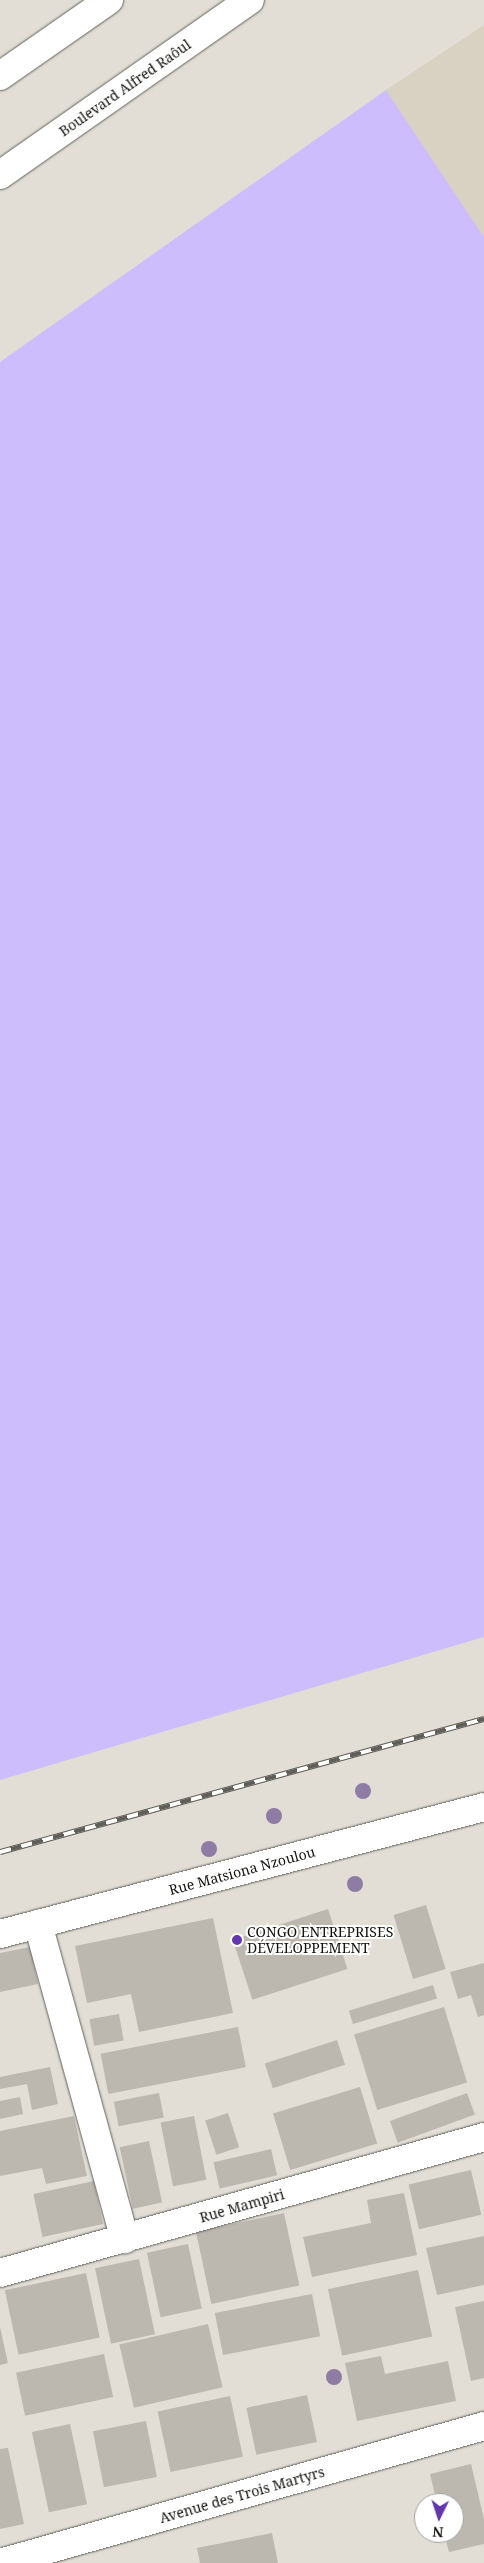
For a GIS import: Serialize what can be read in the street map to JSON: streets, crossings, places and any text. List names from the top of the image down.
{
  "streets": {
    "street": [
      "Boulevard Alfred Raôul",
      "Rue Matsiona Nzoulou",
      "Rue Mampiri",
      "Avenue des Trois Martyrs"
    ]
  },
  "places": ["CONGO ENTREPRISES DÉVELOPPEMENT"],
  "north": "bottom"
}
